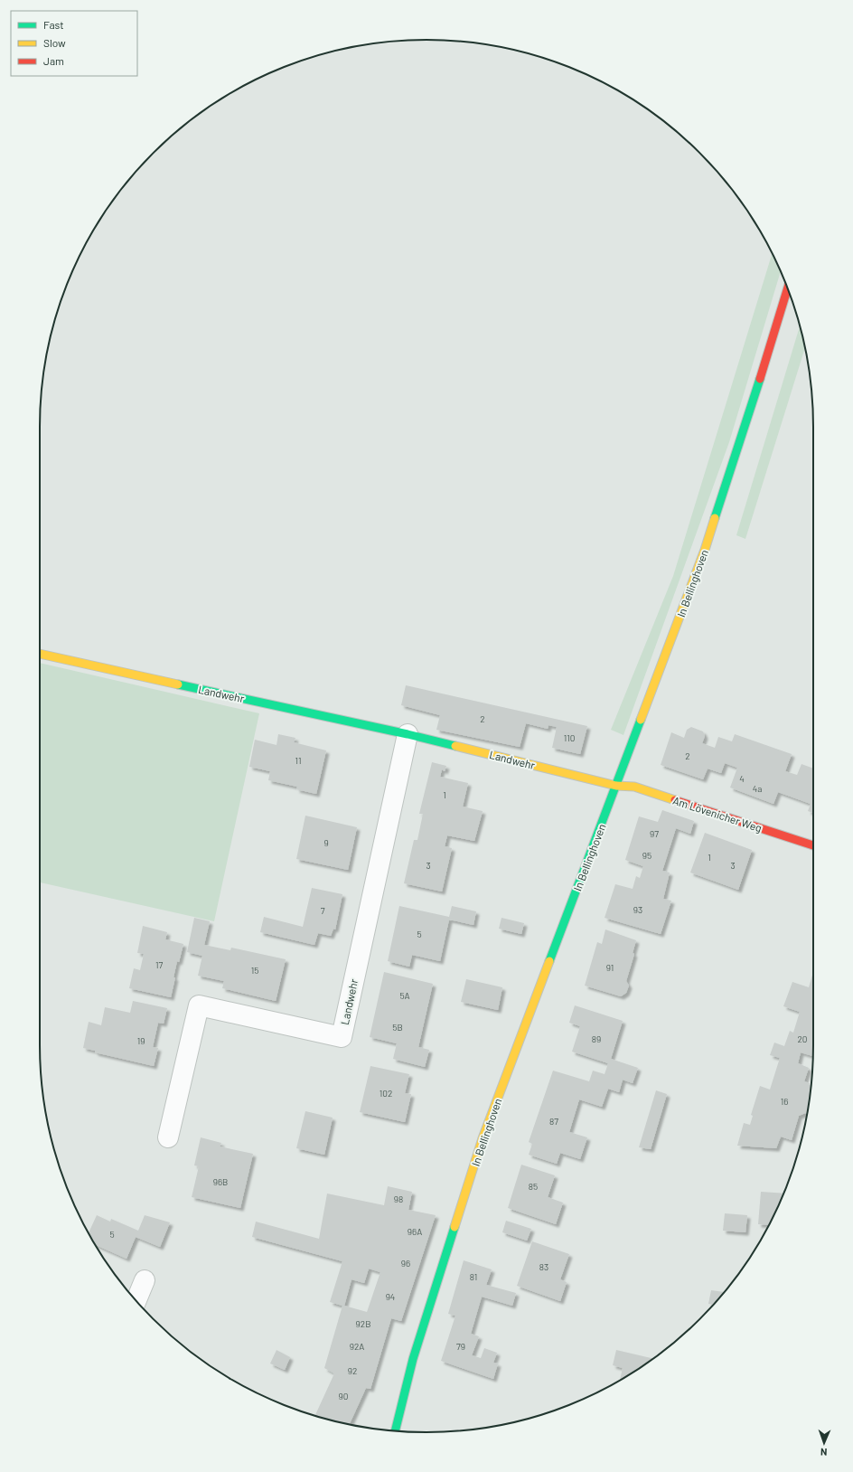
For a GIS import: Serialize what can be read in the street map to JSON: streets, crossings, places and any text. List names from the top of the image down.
{
  "streets": {
    "street": ["In Bellinghoven", "Landwehr", "Am Lövenicher Weg"]
  },
  "crossings": [
    ["In Bellinghoven", "Landwehr"],
    ["In Bellinghoven", "Am Lövenicher Weg"],
    ["Landwehr", "Am Lövenicher Weg"]
  ],
  "house_numbers": [
    "2",
    "110",
    "2",
    "11",
    "4",
    "4a",
    "1",
    "97",
    "9",
    "95",
    "1",
    "3",
    "3",
    "93",
    "7",
    "5",
    "17",
    "91",
    "15",
    "5A",
    "5B",
    "89",
    "20",
    "19",
    "102",
    "16",
    "87",
    "96B",
    "85",
    "98",
    "96A",
    "5",
    "96",
    "83",
    "81",
    "94",
    "92B",
    "92A",
    "79",
    "92",
    "90"
  ],
  "legend": ["Fast", "Slow", "Jam"],
  "north": "bottom"
}
